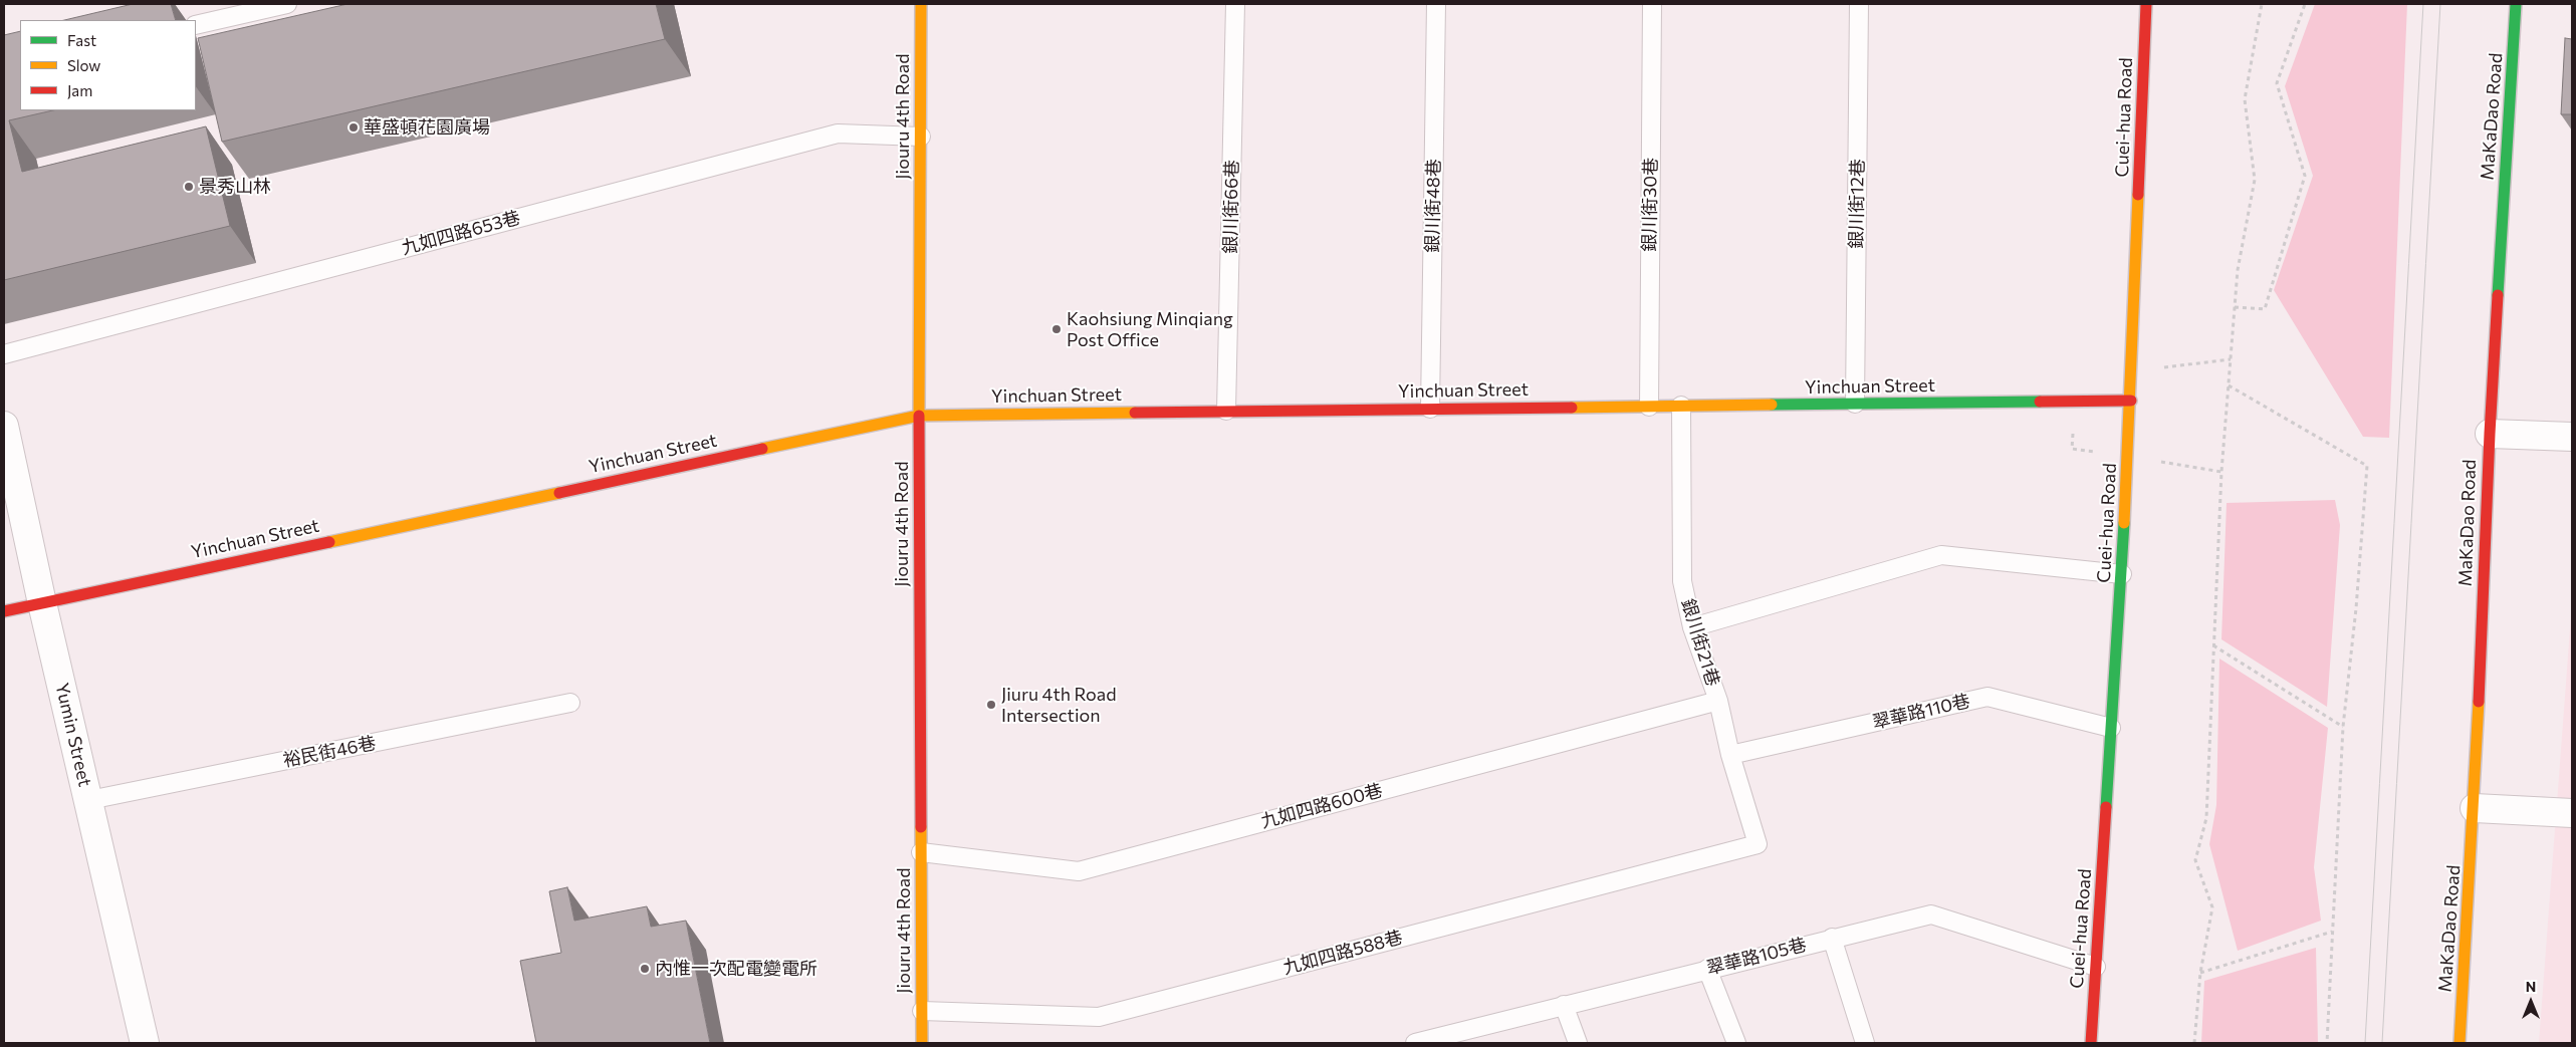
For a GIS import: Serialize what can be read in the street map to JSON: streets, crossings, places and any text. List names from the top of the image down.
{
  "streets": {
    "street": [
      "Jiouru 4th Road",
      "MaKaDao Road",
      "Cuei-hua Road",
      "Yinchuan Street",
      "Yumin Street"
    ],
    "lane": [
      "銀川街12巷",
      "銀川街30巷",
      "銀川街48巷",
      "銀川街66巷",
      "九如四路653巷",
      "銀川街21巷",
      "翠華路110巷",
      "裕民街46巷",
      "九如四路600巷",
      "九如四路588巷",
      "翠華路105巷"
    ]
  },
  "crossings": [
    ["Jiouru 4th Road", "九如四路653巷"],
    ["Jiouru 4th Road", "Yinchuan Street"],
    ["Jiouru 4th Road", "九如四路600巷"],
    ["Jiouru 4th Road", "九如四路588巷"],
    ["Cuei-hua Road", "Yinchuan Street"],
    ["Cuei-hua Road", "翠華路110巷"],
    ["Cuei-hua Road", "翠華路105巷"],
    ["銀川街12巷", "Yinchuan Street"],
    ["銀川街30巷", "Yinchuan Street"],
    ["銀川街48巷", "Yinchuan Street"],
    ["銀川街66巷", "Yinchuan Street"],
    ["Yinchuan Street", "銀川街21巷"],
    ["Yinchuan Street", "Yumin Street"],
    ["銀川街21巷", "翠華路110巷"],
    ["銀川街21巷", "九如四路600巷"],
    ["銀川街21巷", "九如四路588巷"],
    ["Yumin Street", "裕民街46巷"]
  ],
  "places": [
    "華盛頓花園廣場",
    "景秀山林",
    "Kaohsiung Minqiang Post Office",
    "Jiuru 4th Road Intersection",
    "內惟一次配電變電所"
  ],
  "legend": ["Fast", "Slow", "Jam"],
  "north": "top"
}
